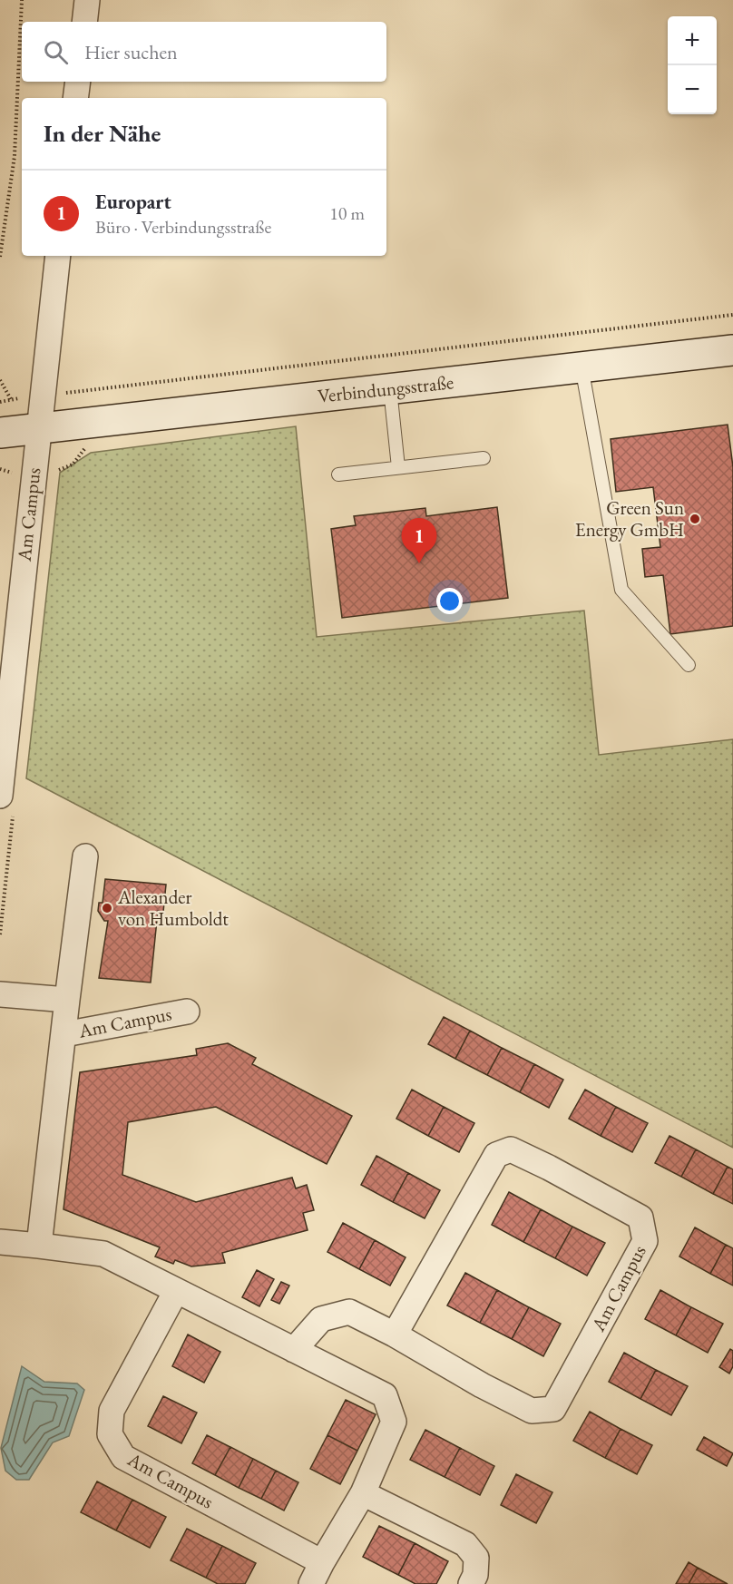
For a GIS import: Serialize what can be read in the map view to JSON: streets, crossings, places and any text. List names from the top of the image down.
{
  "streets": {
    "street": ["Verbindungsstraße", "Am Campus"]
  },
  "crossings": [
    ["Verbindungsstraße", "Am Campus"]
  ],
  "places": ["Green Sun Energy GmbH", "Alexander von Humboldt"],
  "page": {
    "map_buttons": ["+", "−"],
    "search": "Hier suchen",
    "heading": "In der Nähe",
    "list": [
      {
        "mark": "1",
        "name": "Europart",
        "note": "Büro · Verbindungsstraße",
        "value": "10 m"
      }
    ],
    "pins": "1"
  }
}
